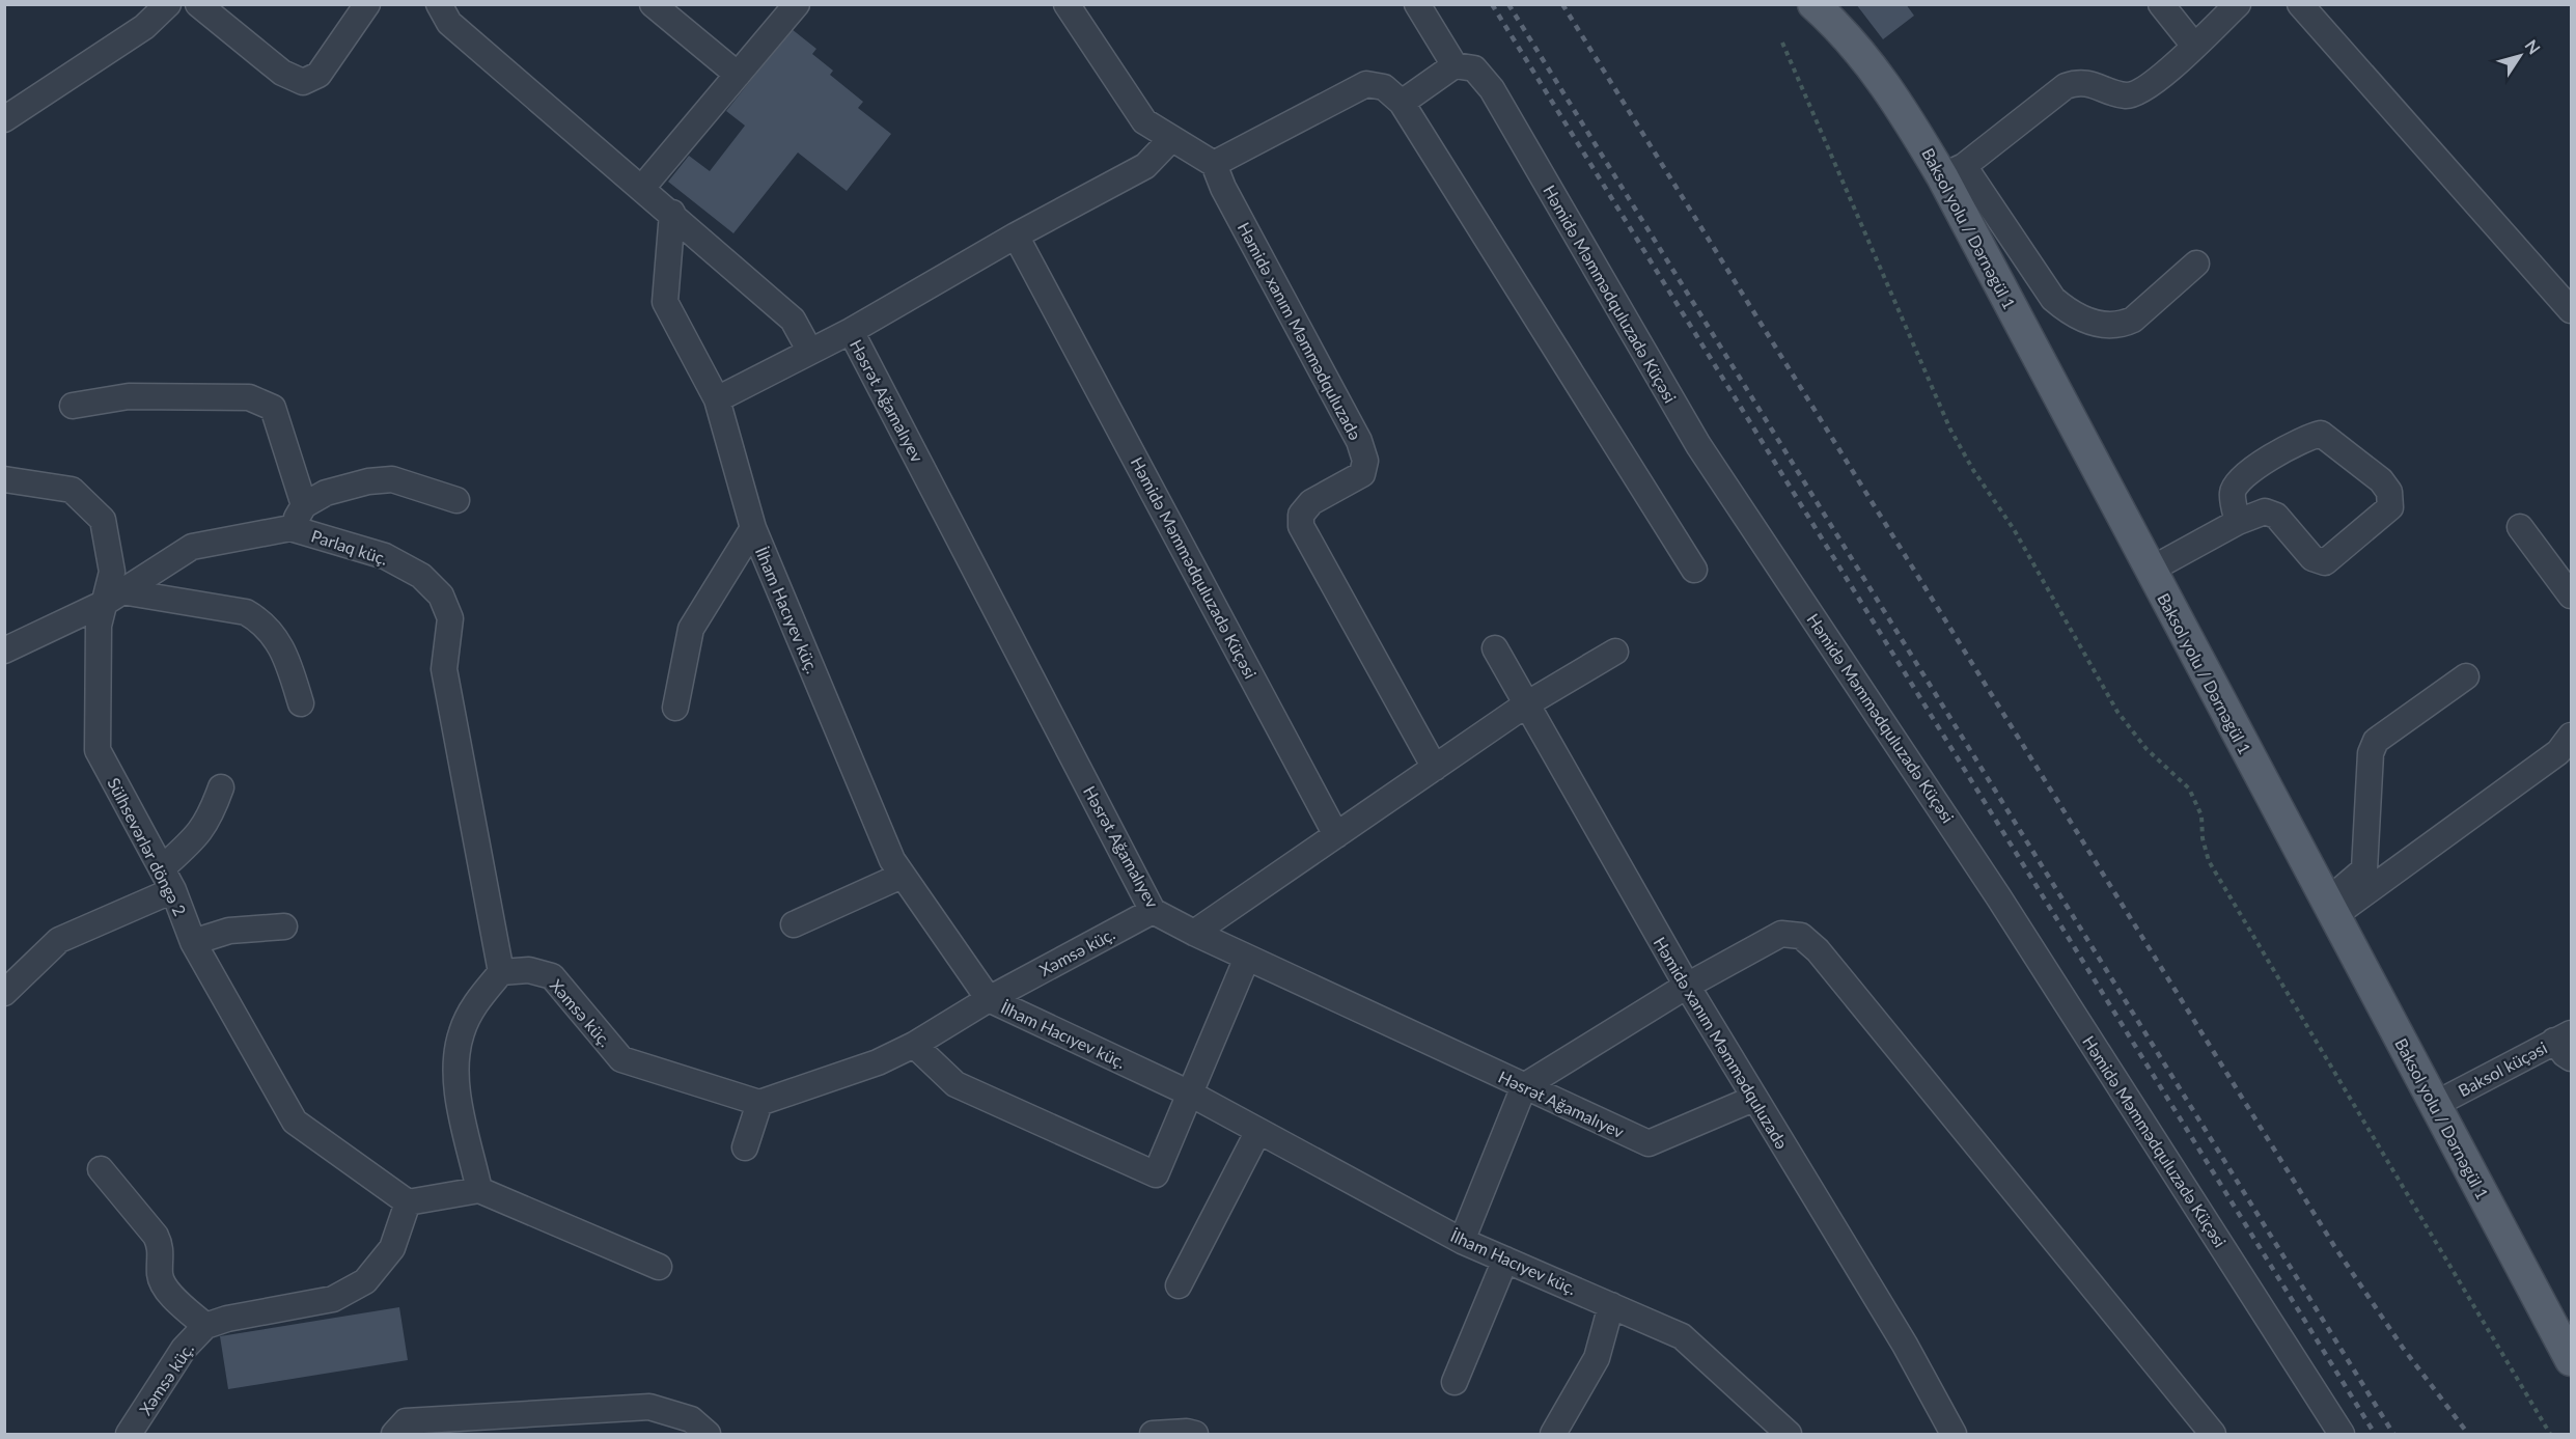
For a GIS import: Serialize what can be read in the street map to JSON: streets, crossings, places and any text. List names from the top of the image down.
{
  "streets": {
    "main road": ["Baksol yolu / Dərnəgül 1"],
    "street": [
      "Həmidə Məmmədquluzadə Küçəsi",
      "Həmidə xanım Məmmədquluzadə",
      "Həsrət Ağamalıyev",
      "Parlaq küç.",
      "İlham Hacıyev küç.",
      "Sülhsevərlər döngə 2",
      "Xəmsə küç.",
      "Baksol küçəsi"
    ]
  },
  "crossings": [
    ["Baksol yolu / Dərnəgül 1", "Baksol küçəsi"],
    ["Həmidə xanım Məmmədquluzadə", "Həsrət Ağamalıyev"],
    ["Həsrət Ağamalıyev", "Xəmsə küç."],
    ["Parlaq küç.", "Sülhsevərlər döngə 2"],
    ["Parlaq küç.", "Xəmsə küç."],
    ["İlham Hacıyev küç.", "Xəmsə küç."],
    ["Sülhsevərlər döngə 2", "Xəmsə küç."]
  ],
  "north": "top right"
}
